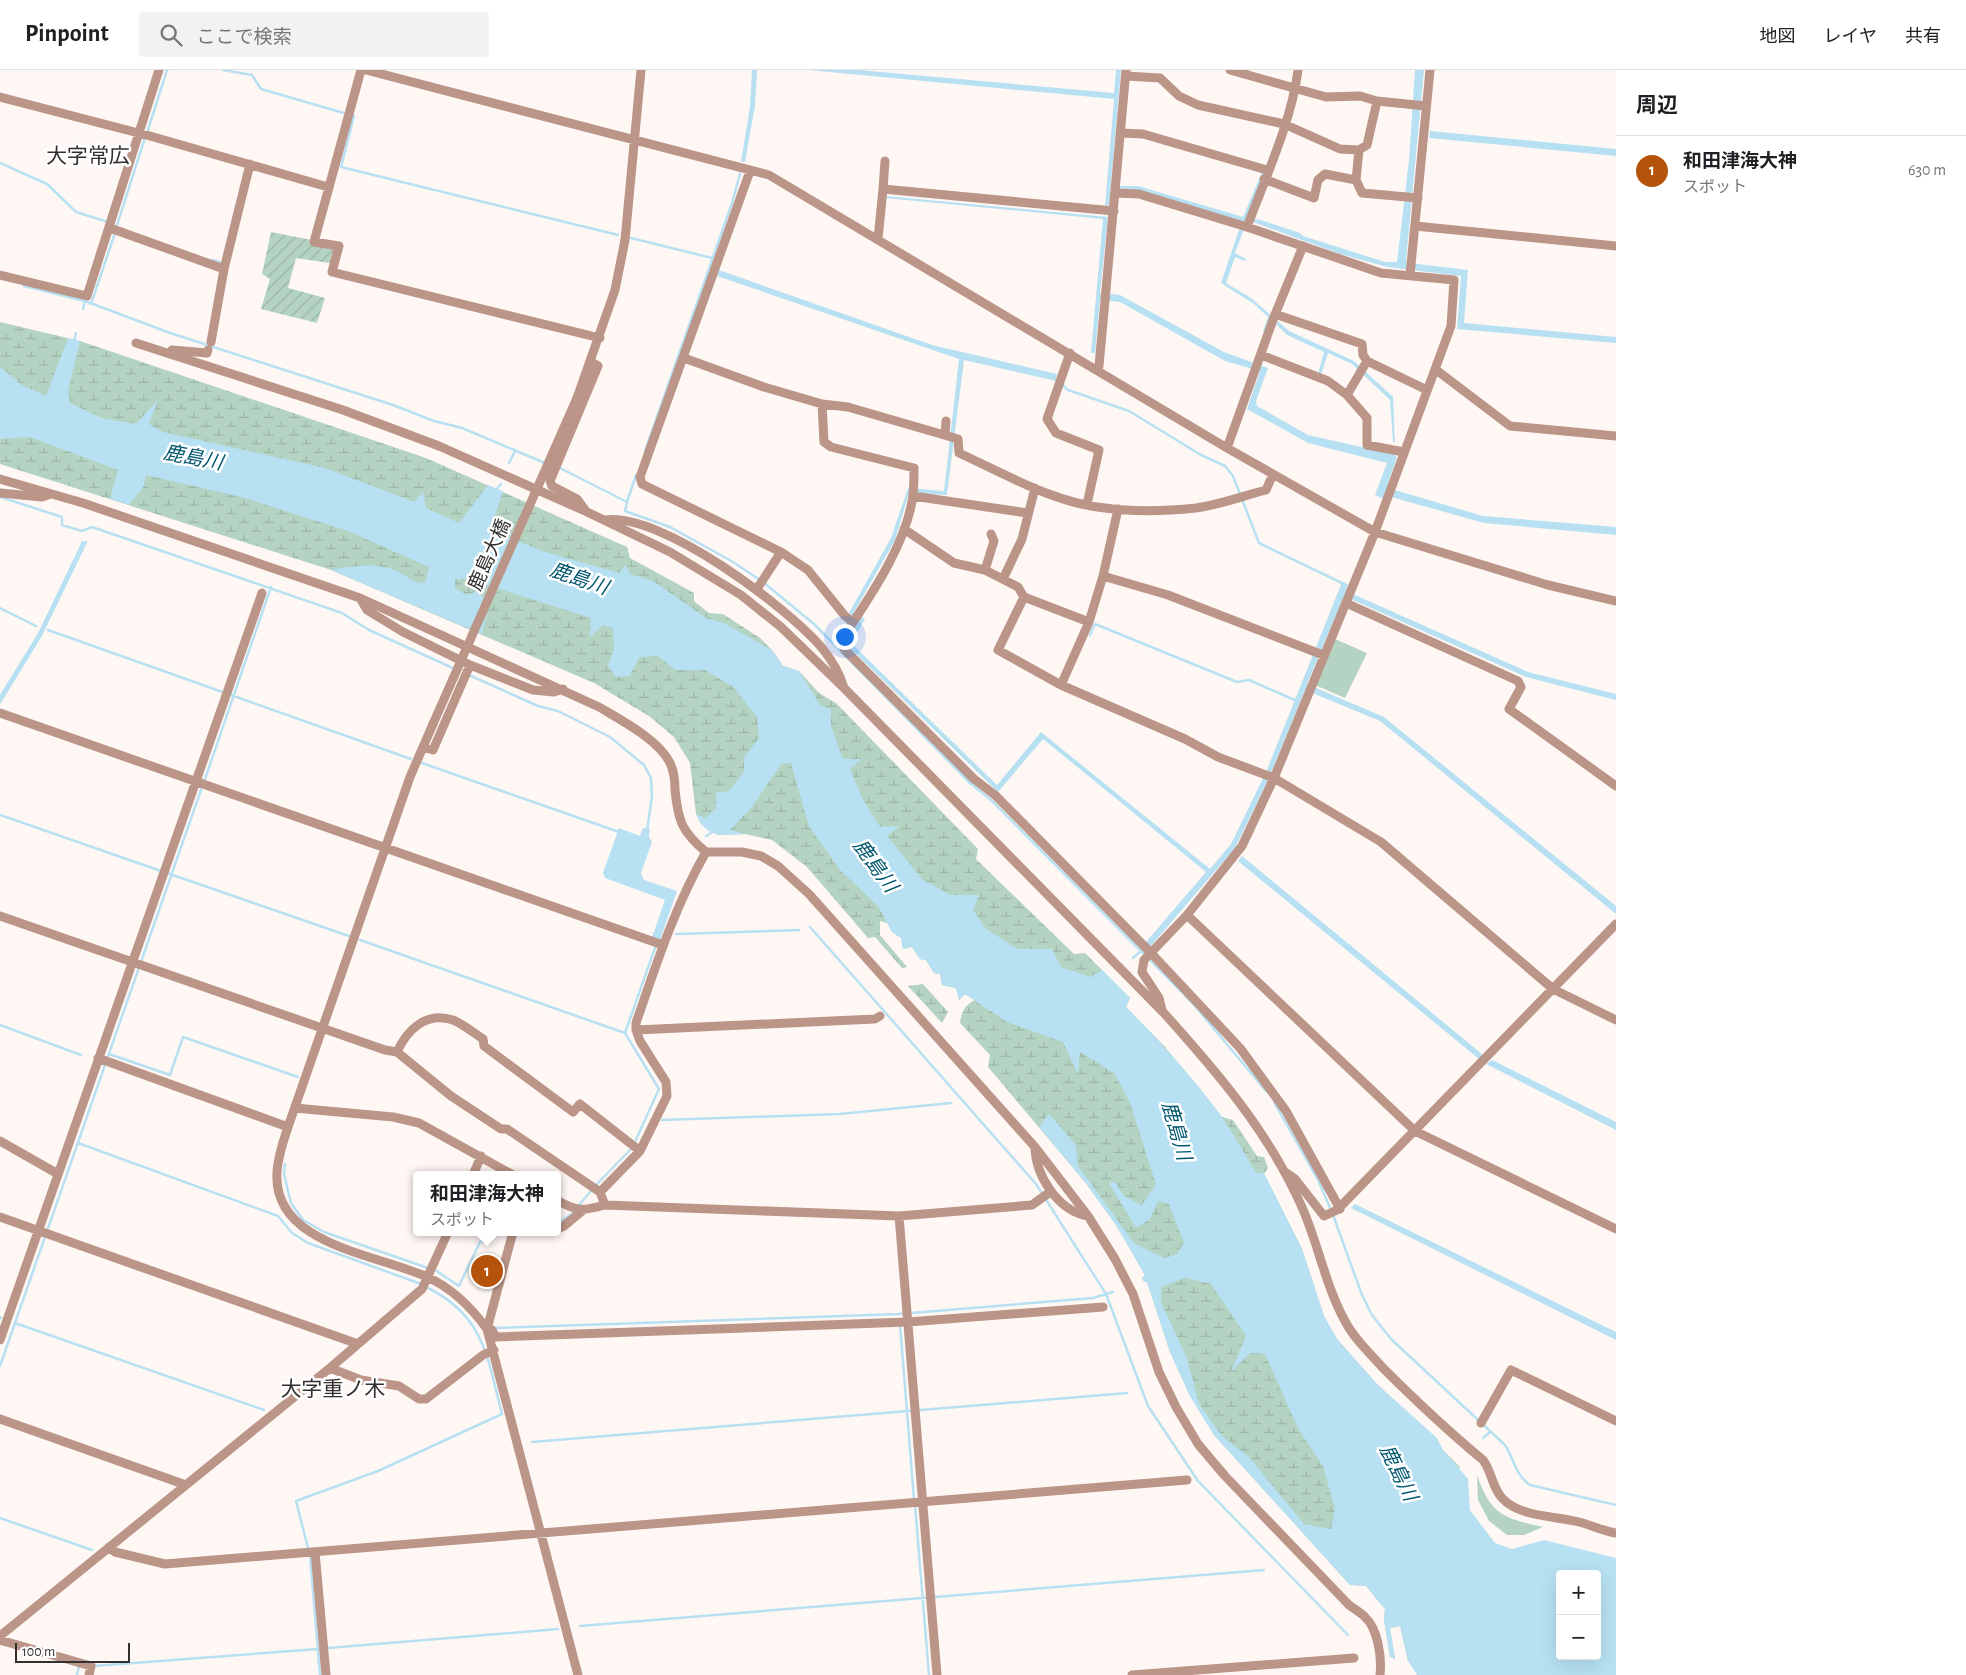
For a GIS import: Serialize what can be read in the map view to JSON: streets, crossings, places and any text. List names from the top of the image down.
{
  "streets": {
    "street": ["鹿島大橋"]
  },
  "districts": ["大字常広", "大字重ノ木"],
  "water": ["鹿島川"],
  "scale_bar": "100 m",
  "page": {
    "header": "Pinpoint",
    "search": "ここで検索",
    "nav": ["地図", "レイヤ", "共有"],
    "heading": "周辺",
    "list": [
      {
        "mark": "1",
        "name": "和田津海大神",
        "note": "スポット",
        "value": "630 m"
      }
    ],
    "popup": ["和田津海大神", "スポット"],
    "pins": "1",
    "map_buttons": ["+", "−"],
    "scale": "100 m"
  }
}
